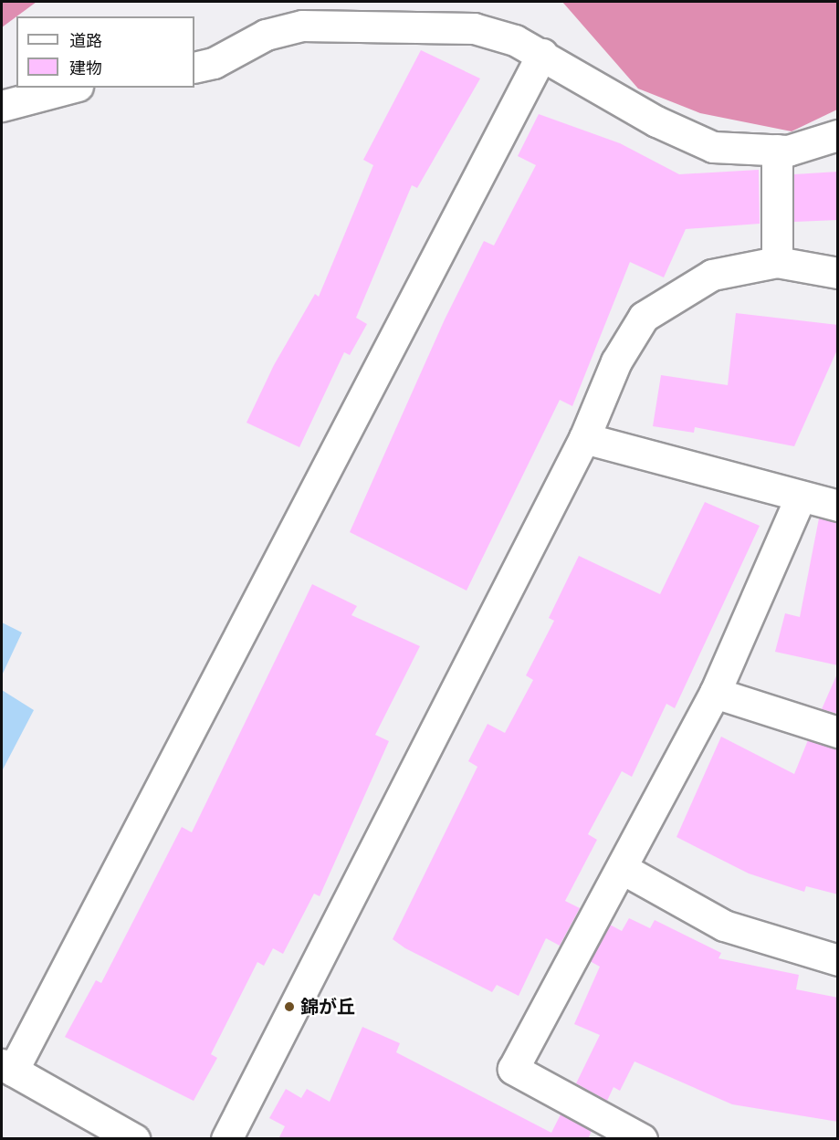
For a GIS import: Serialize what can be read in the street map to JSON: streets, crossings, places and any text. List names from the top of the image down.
{
  "places": ["錦が丘"],
  "legend": ["道路", "建物"]
}
